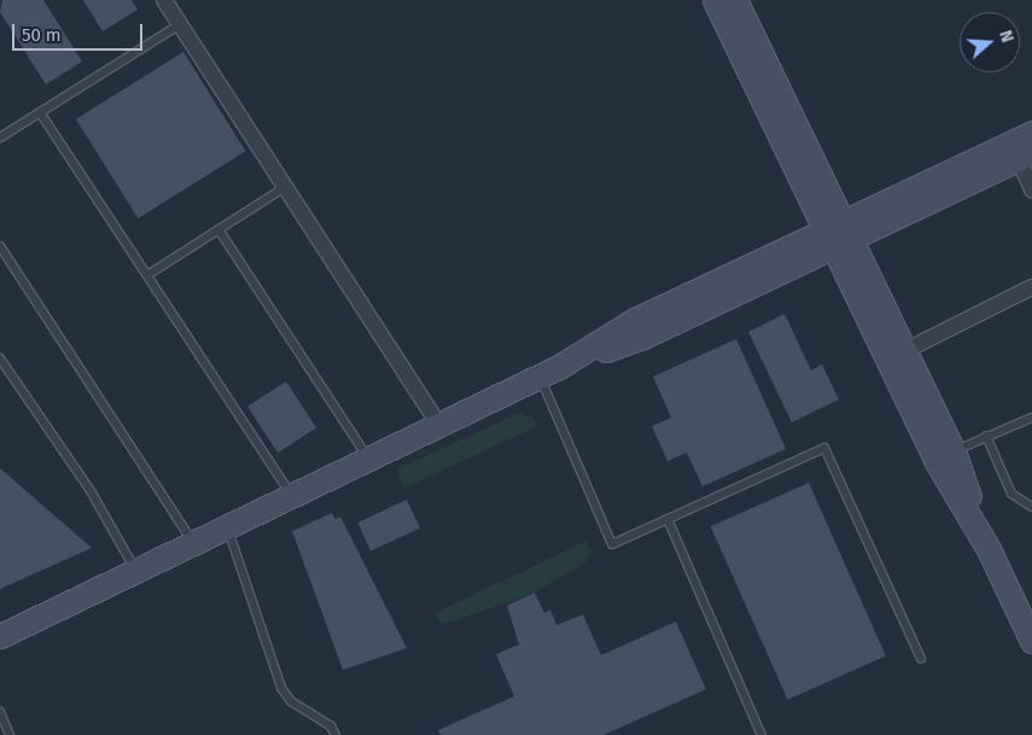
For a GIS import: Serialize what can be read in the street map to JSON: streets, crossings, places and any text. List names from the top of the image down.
{
  "scale_bar": "50 m",
  "north": "right"
}
